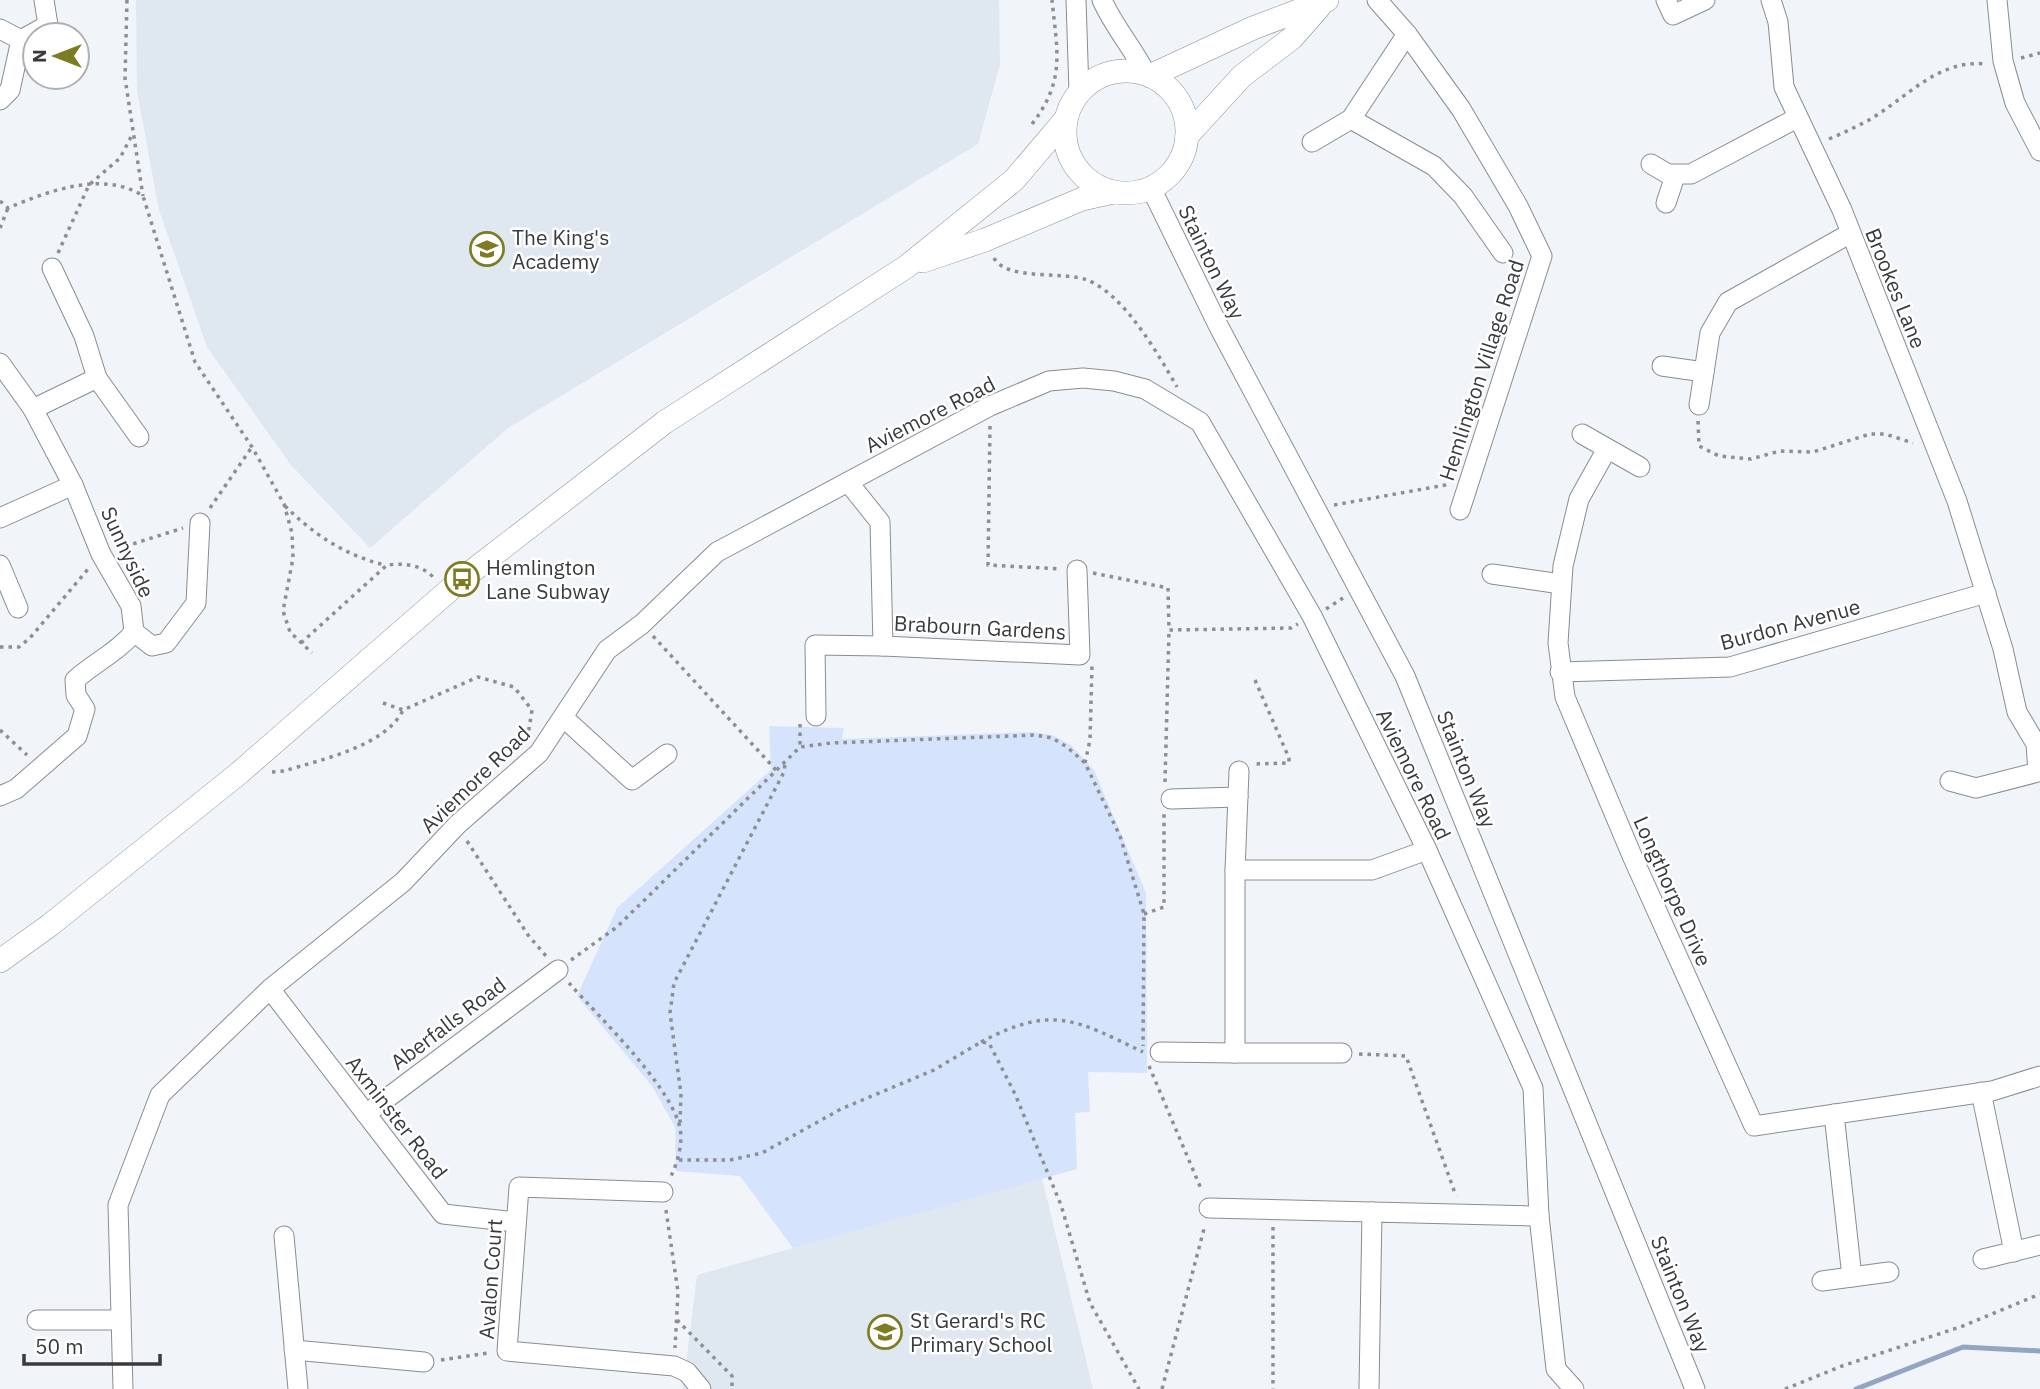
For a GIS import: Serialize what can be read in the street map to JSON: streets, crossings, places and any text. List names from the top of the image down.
{
  "streets": {
    "street": [
      "Stainton Way",
      "Brookes Lane",
      "Hemlington Village Road",
      "Aviemore Road",
      "Sunnyside",
      "Burdon Avenue",
      "Brabourn Gardens",
      "Longthorpe Drive",
      "Aberfalls Road",
      "Axminster Road",
      "Avalon Court"
    ]
  },
  "crossings": [
    ["Brookes Lane", "Burdon Avenue"],
    ["Aviemore Road", "Brabourn Gardens"],
    ["Aviemore Road", "Axminster Road"],
    ["Burdon Avenue", "Longthorpe Drive"],
    ["Aberfalls Road", "Axminster Road"],
    ["Axminster Road", "Avalon Court"]
  ],
  "places": {
    "school or university": ["The King's Academy", "St Gerard's RC Primary School"],
    "bus stop": ["Hemlington Lane Subway"]
  },
  "scale_bar": "50 m",
  "north": "left"
}
